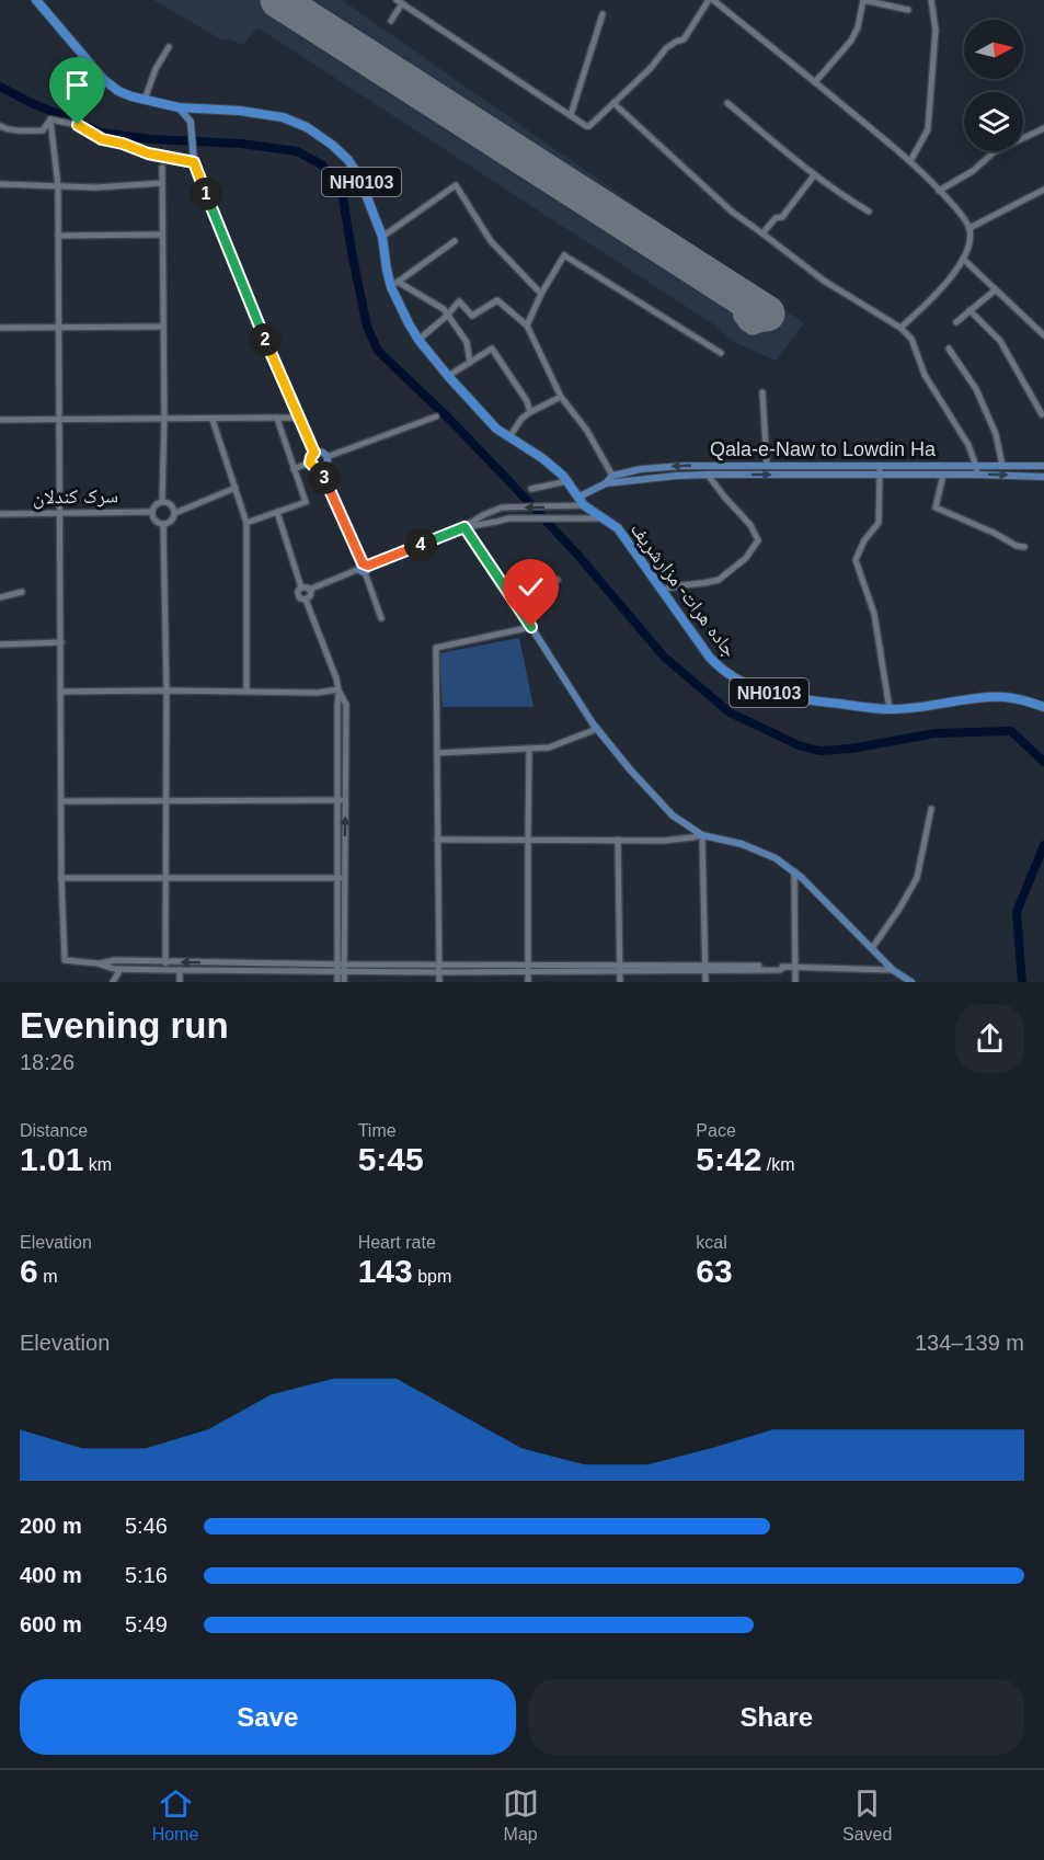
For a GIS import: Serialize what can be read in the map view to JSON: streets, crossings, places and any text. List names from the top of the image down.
{
  "streets": {
    "highway": ["NH0103", "جاده هرات- مزارشریف"],
    "main road": ["Qala-e-Naw to Lowdin Ha"],
    "street": ["سرک کندلان"]
  },
  "crossings": [
    ["Qala-e-Naw to Lowdin Ha", "جاده هرات- مزارشریف"]
  ],
  "north": "right",
  "page": {
    "pins": [
      "1",
      "2",
      "3",
      "4"
    ],
    "heading": ["Evening run", "18:26"],
    "stats": [
      ["Distance", "1.01 km"],
      ["Time", "5:45"],
      ["Pace", "5:42 /km"],
      ["Elevation", "6 m"],
      ["Heart rate", "143 bpm"],
      ["kcal", "63"]
    ],
    "chart": ["Elevation", "134–139 m"],
    "list": [
      {
        "name": "200 m",
        "note": "5:46"
      },
      {
        "name": "400 m",
        "note": "5:16"
      },
      {
        "name": "600 m",
        "note": "5:49"
      }
    ],
    "buttons": ["Save", "Share"],
    "tabs": ["Home", "Map", "Saved"]
  }
}
